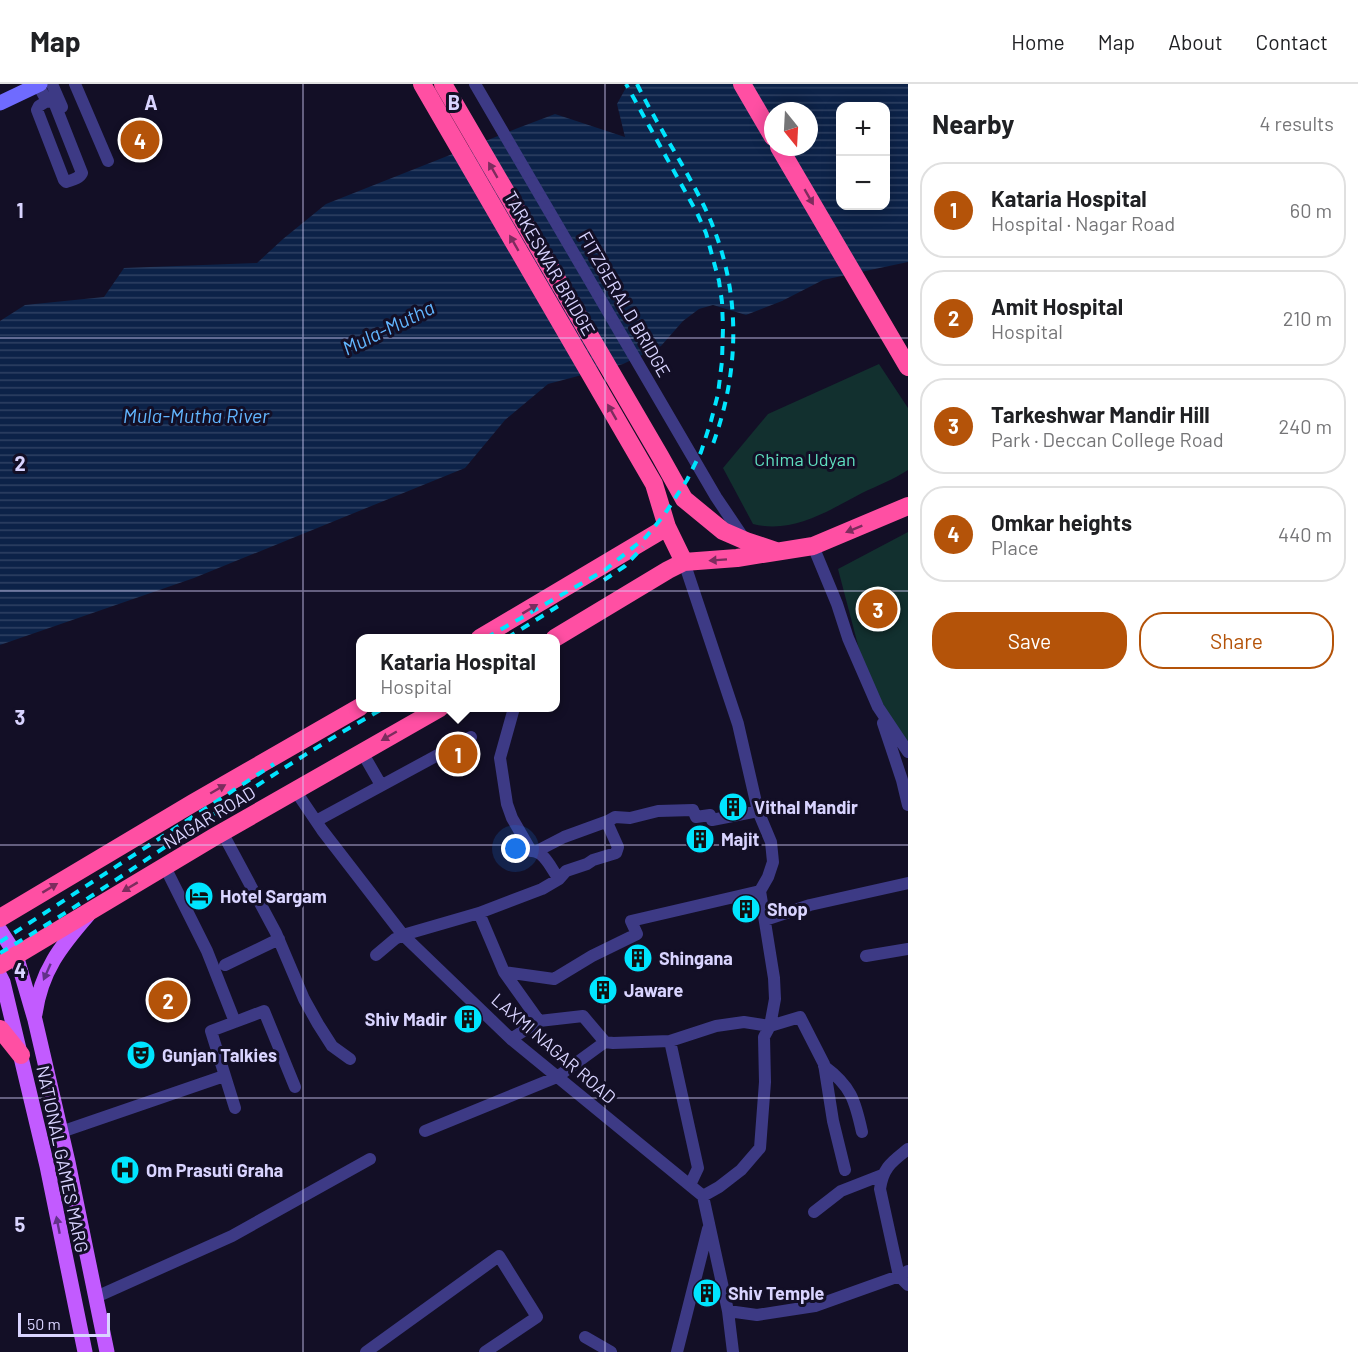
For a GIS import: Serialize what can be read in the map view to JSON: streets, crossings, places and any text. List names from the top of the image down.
{
  "streets": {
    "highway": ["TARKESWAR BRIDGE", "NAGAR ROAD"],
    "main road": ["NATIONAL GAMES MARG"],
    "street": ["FITZGERALD BRIDGE", "LAXMI NAGAR ROAD"]
  },
  "crossings": [
    ["TARKESWAR BRIDGE", "FITZGERALD BRIDGE"],
    ["NAGAR ROAD", "LAXMI NAGAR ROAD"],
    ["NAGAR ROAD", "NATIONAL GAMES MARG"]
  ],
  "one_way": ["TARKESWAR BRIDGE"],
  "water": ["Mula-Mutha", "Mula-Mutha River"],
  "parks": ["Chima Udyan"],
  "places": {
    "building": [
      "Vithal Mandir",
      "Majit",
      "Shop",
      "Shingana",
      "Jaware",
      "Shiv Madir",
      "Shiv Temple"
    ],
    "hotel": ["Hotel Sargam"],
    "theatre": ["Gunjan Talkies"],
    "hospital": ["Om Prasuti Graha"]
  },
  "scale_bar": "50 m",
  "north": "bottom",
  "page": {
    "header": "Map",
    "nav": [
      "Home",
      "Map",
      "About",
      "Contact"
    ],
    "heading": ["Nearby", "4 results"],
    "map_buttons": ["+", "−"],
    "pins": [
      "4",
      "3",
      "1",
      "2"
    ],
    "list": [
      {
        "mark": "1",
        "name": "Kataria Hospital",
        "note": "Hospital · Nagar Road",
        "value": "60 m"
      },
      {
        "mark": "2",
        "name": "Amit Hospital",
        "note": "Hospital",
        "value": "210 m"
      },
      {
        "mark": "3",
        "name": "Tarkeshwar Mandir Hill",
        "note": "Park · Deccan College Road",
        "value": "240 m"
      },
      {
        "mark": "4",
        "name": "Omkar heights",
        "note": "Place",
        "value": "440 m"
      }
    ],
    "buttons": ["Save", "Share"],
    "popup": ["Kataria Hospital", "Hospital"],
    "scale": "50 m"
  },
  "grid": {
    "columns": ["A", "B"],
    "rows": [
      "1",
      "2",
      "3",
      "4",
      "5"
    ]
  }
}
